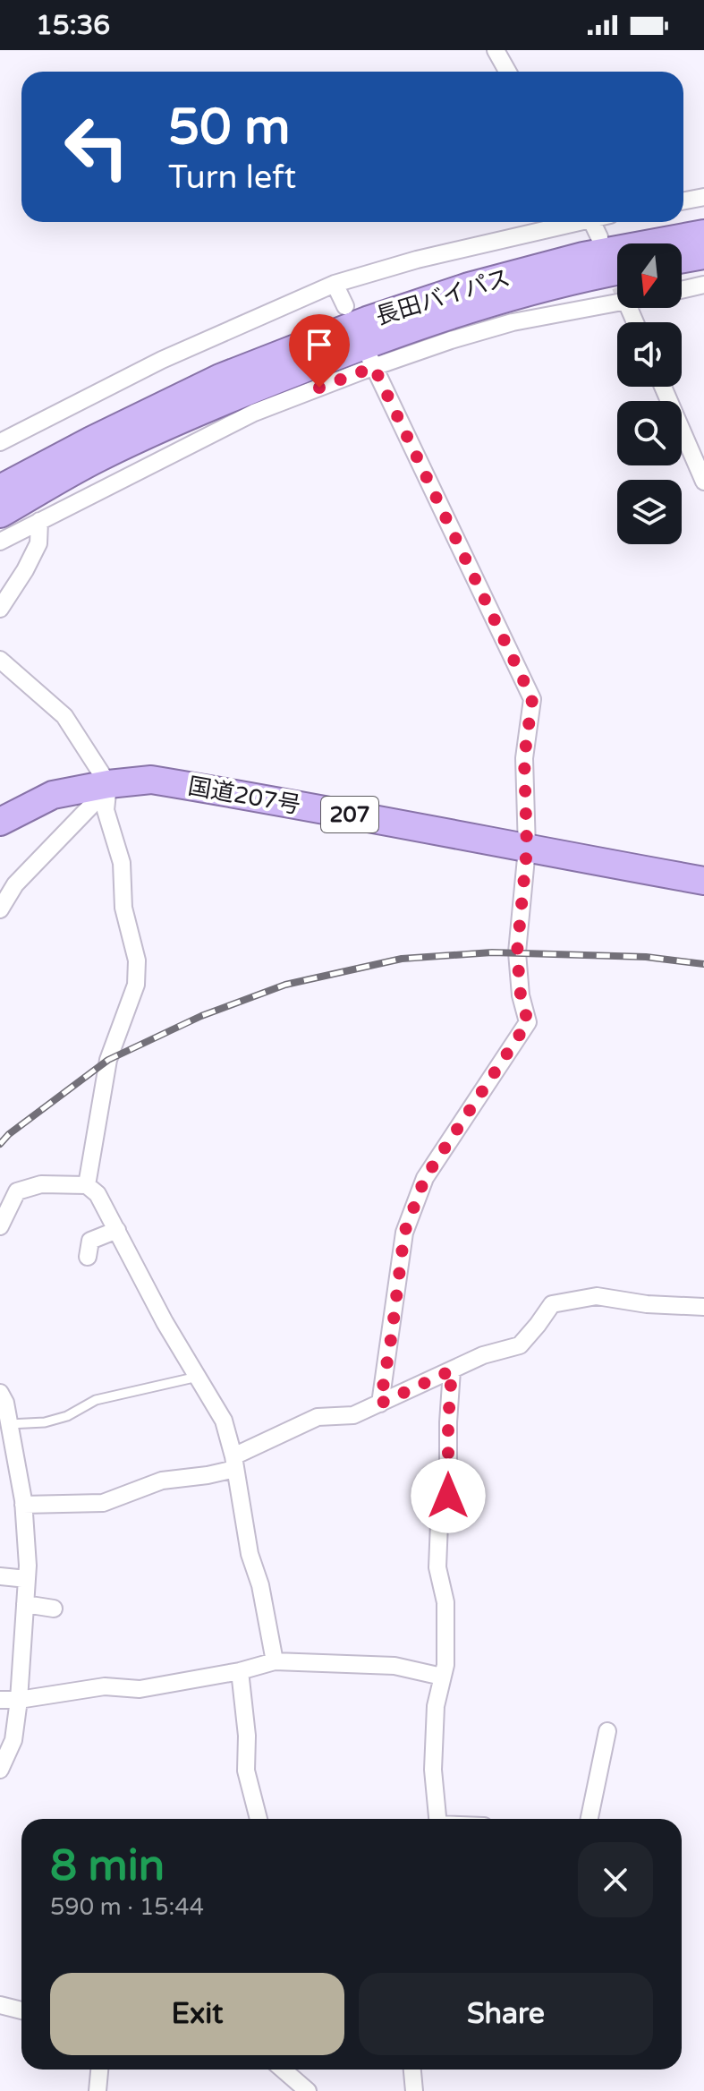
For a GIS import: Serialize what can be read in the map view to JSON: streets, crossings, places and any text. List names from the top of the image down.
{
  "streets": {
    "highway": ["長田バイパス", "国道207号", "207"]
  },
  "north": "bottom",
  "page": {
    "status": "15:36",
    "turn": ["50 m", "Turn left"],
    "heading": ["8 min", "590 m · 15:44"],
    "buttons": ["Exit", "Share"]
  }
}
